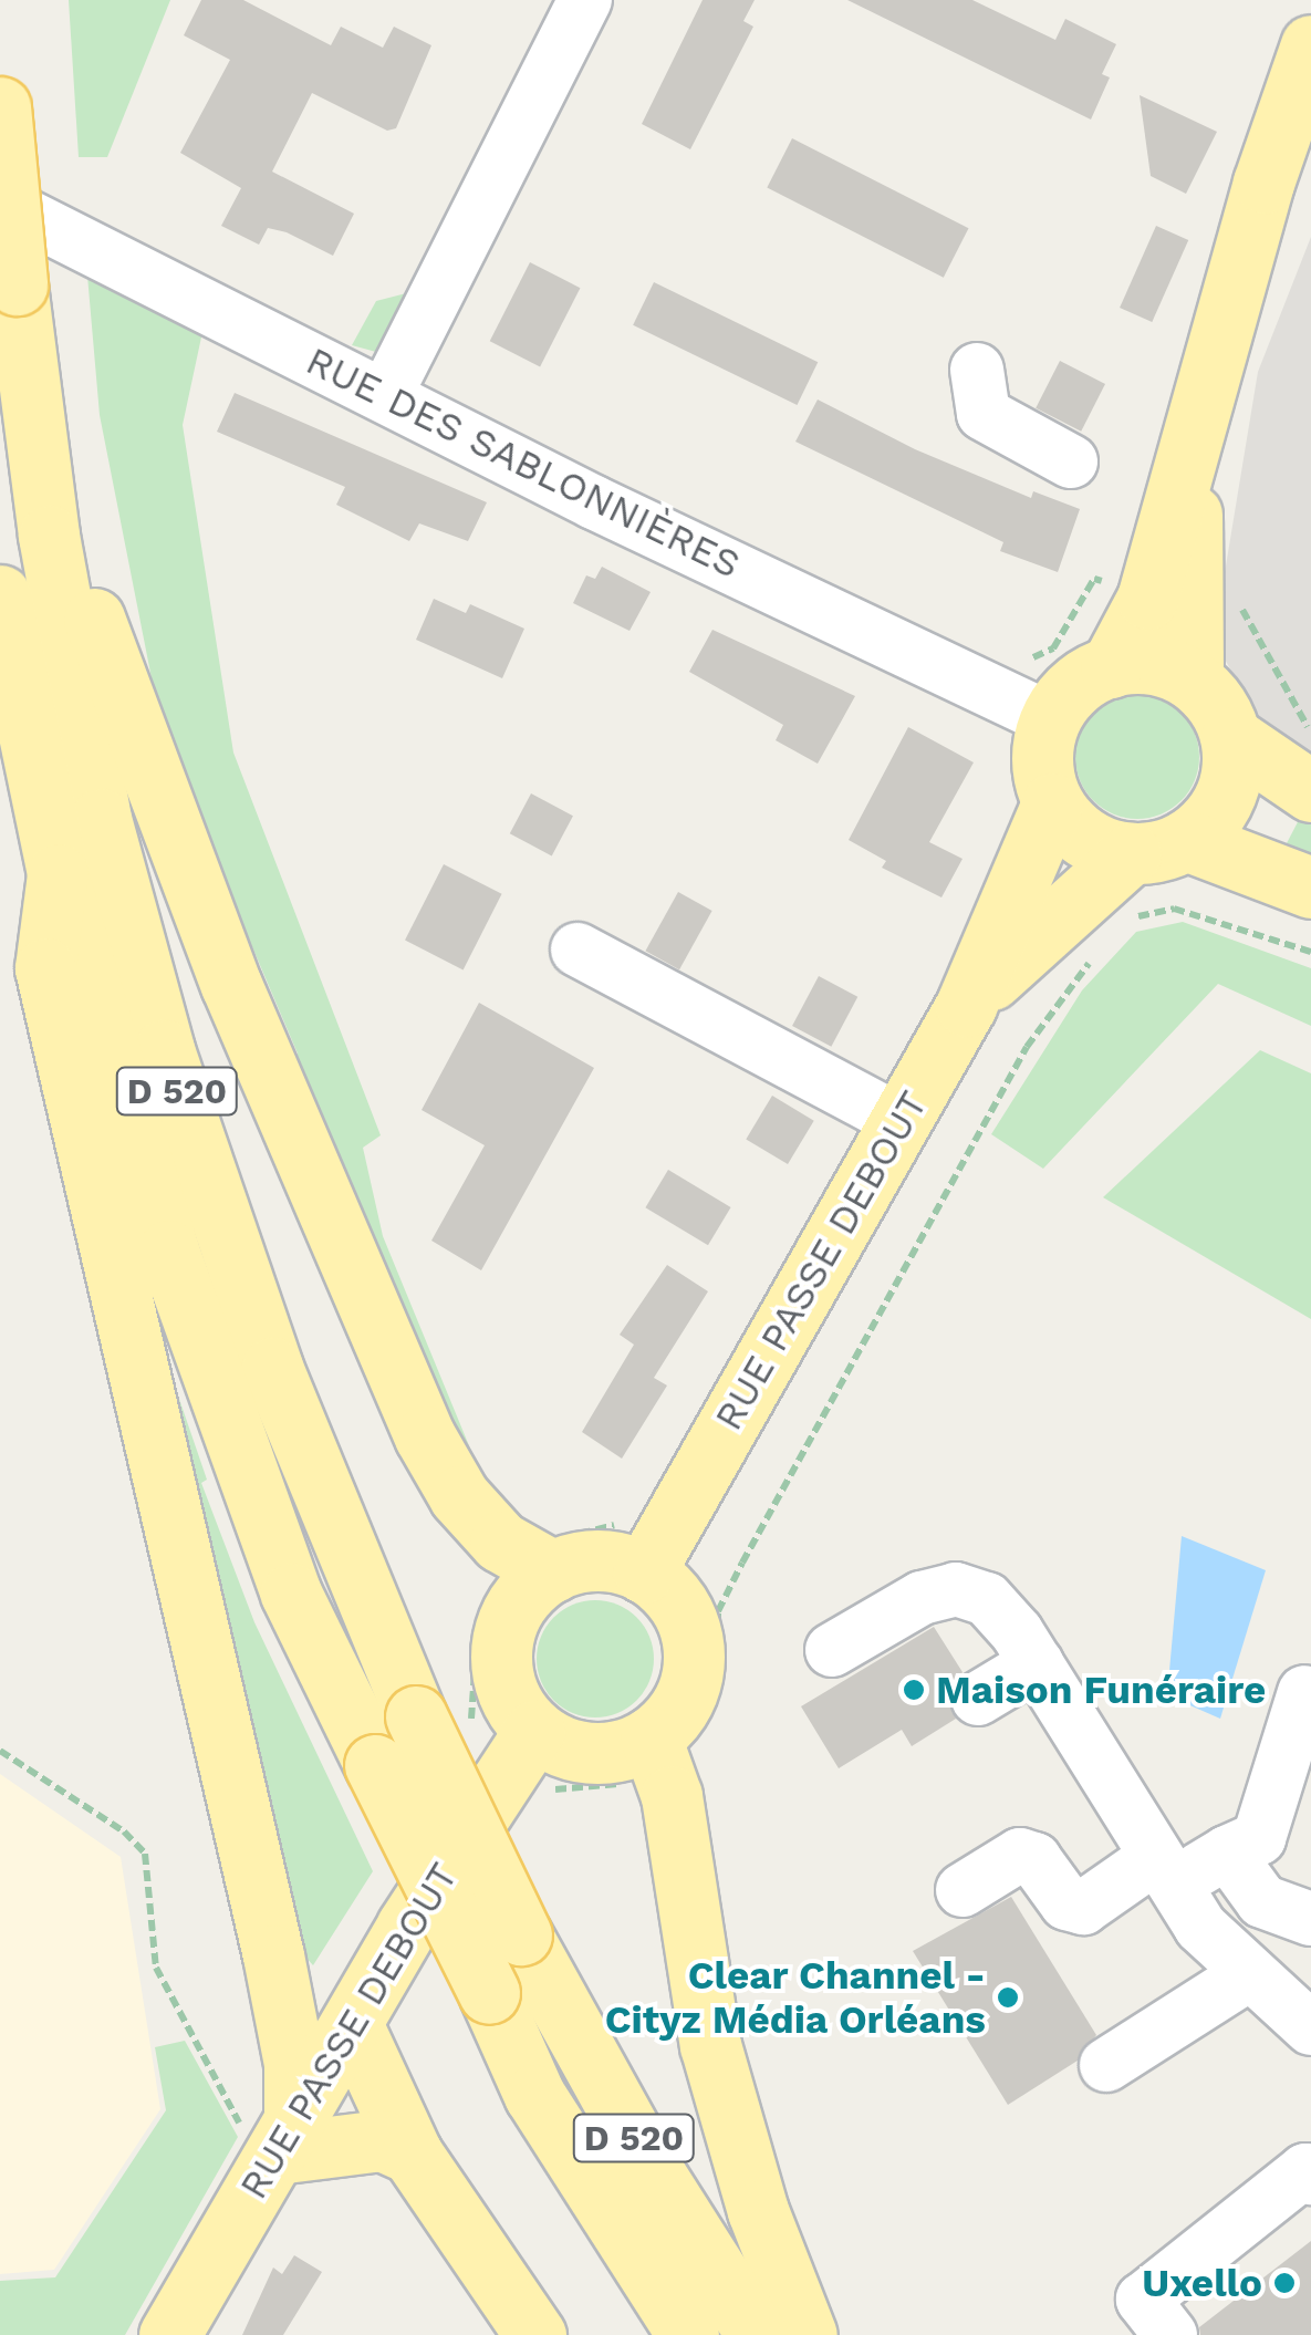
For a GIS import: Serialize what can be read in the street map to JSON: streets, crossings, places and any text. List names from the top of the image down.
{
  "streets": {
    "main road": ["D 520", "RUE PASSE DEBOUT"],
    "street": ["RUE DES SABLONNIÈRES"]
  },
  "crossings": [
    ["RUE DES SABLONNIÈRES", "RUE PASSE DEBOUT"]
  ],
  "places": ["Maison Funéraire", "Clear Channel - Cityz Média Orléans", "Uxello"]
}
